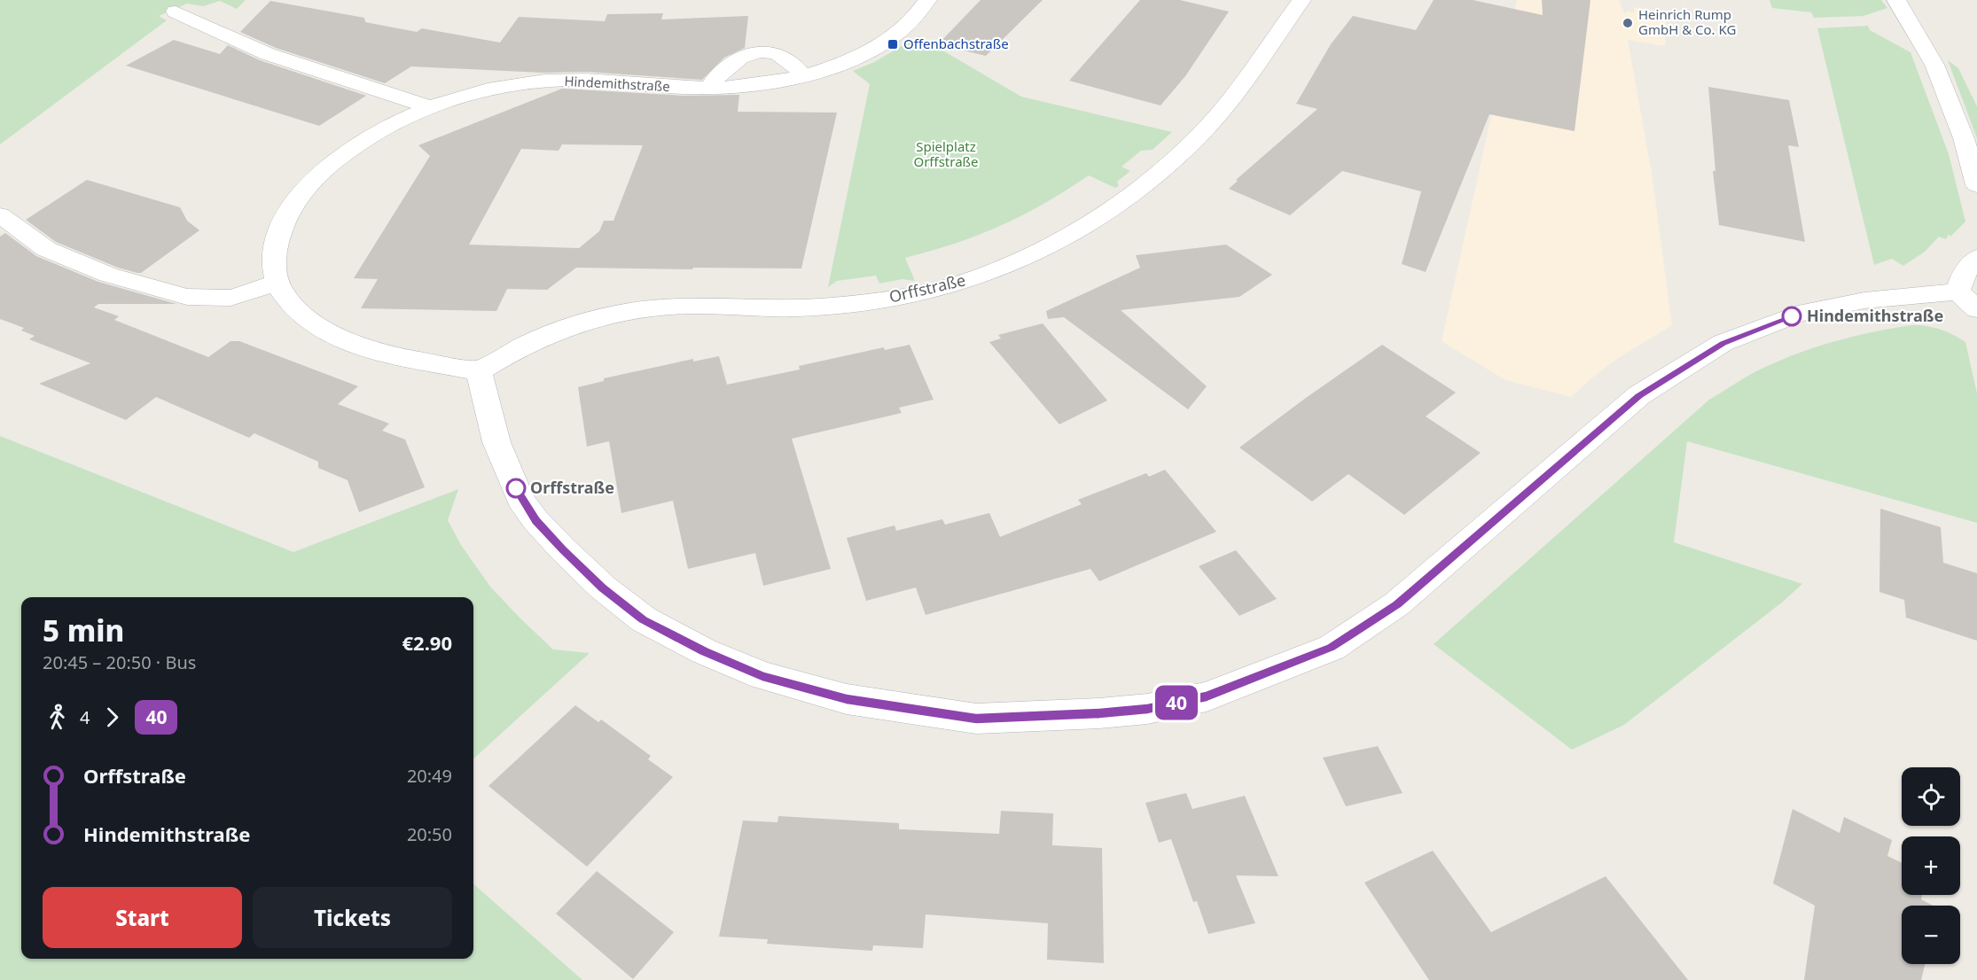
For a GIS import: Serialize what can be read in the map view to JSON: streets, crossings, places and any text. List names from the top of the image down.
{
  "streets": {
    "street": ["Hindemithstraße", "Orffstraße"]
  },
  "parks": ["Spielplatz Orffstraße"],
  "places": {
    "other": ["Heinrich Rump GmbH & Co. KG", "Hindemithstraße", "Orffstraße"],
    "transit": ["Offenbachstraße"]
  },
  "lines": ["bus line 40"],
  "page": {
    "on_map": "40",
    "heading": ["5 min", "20:45 – 20:50 · Bus", "€2.90"],
    "legs": ["4", "40"],
    "list": [
      {
        "name": "Orffstraße",
        "value": "20:49"
      },
      {
        "name": "Hindemithstraße",
        "value": "20:50"
      }
    ],
    "map_buttons": ["+", "−"],
    "buttons": ["Start", "Tickets"]
  }
}
